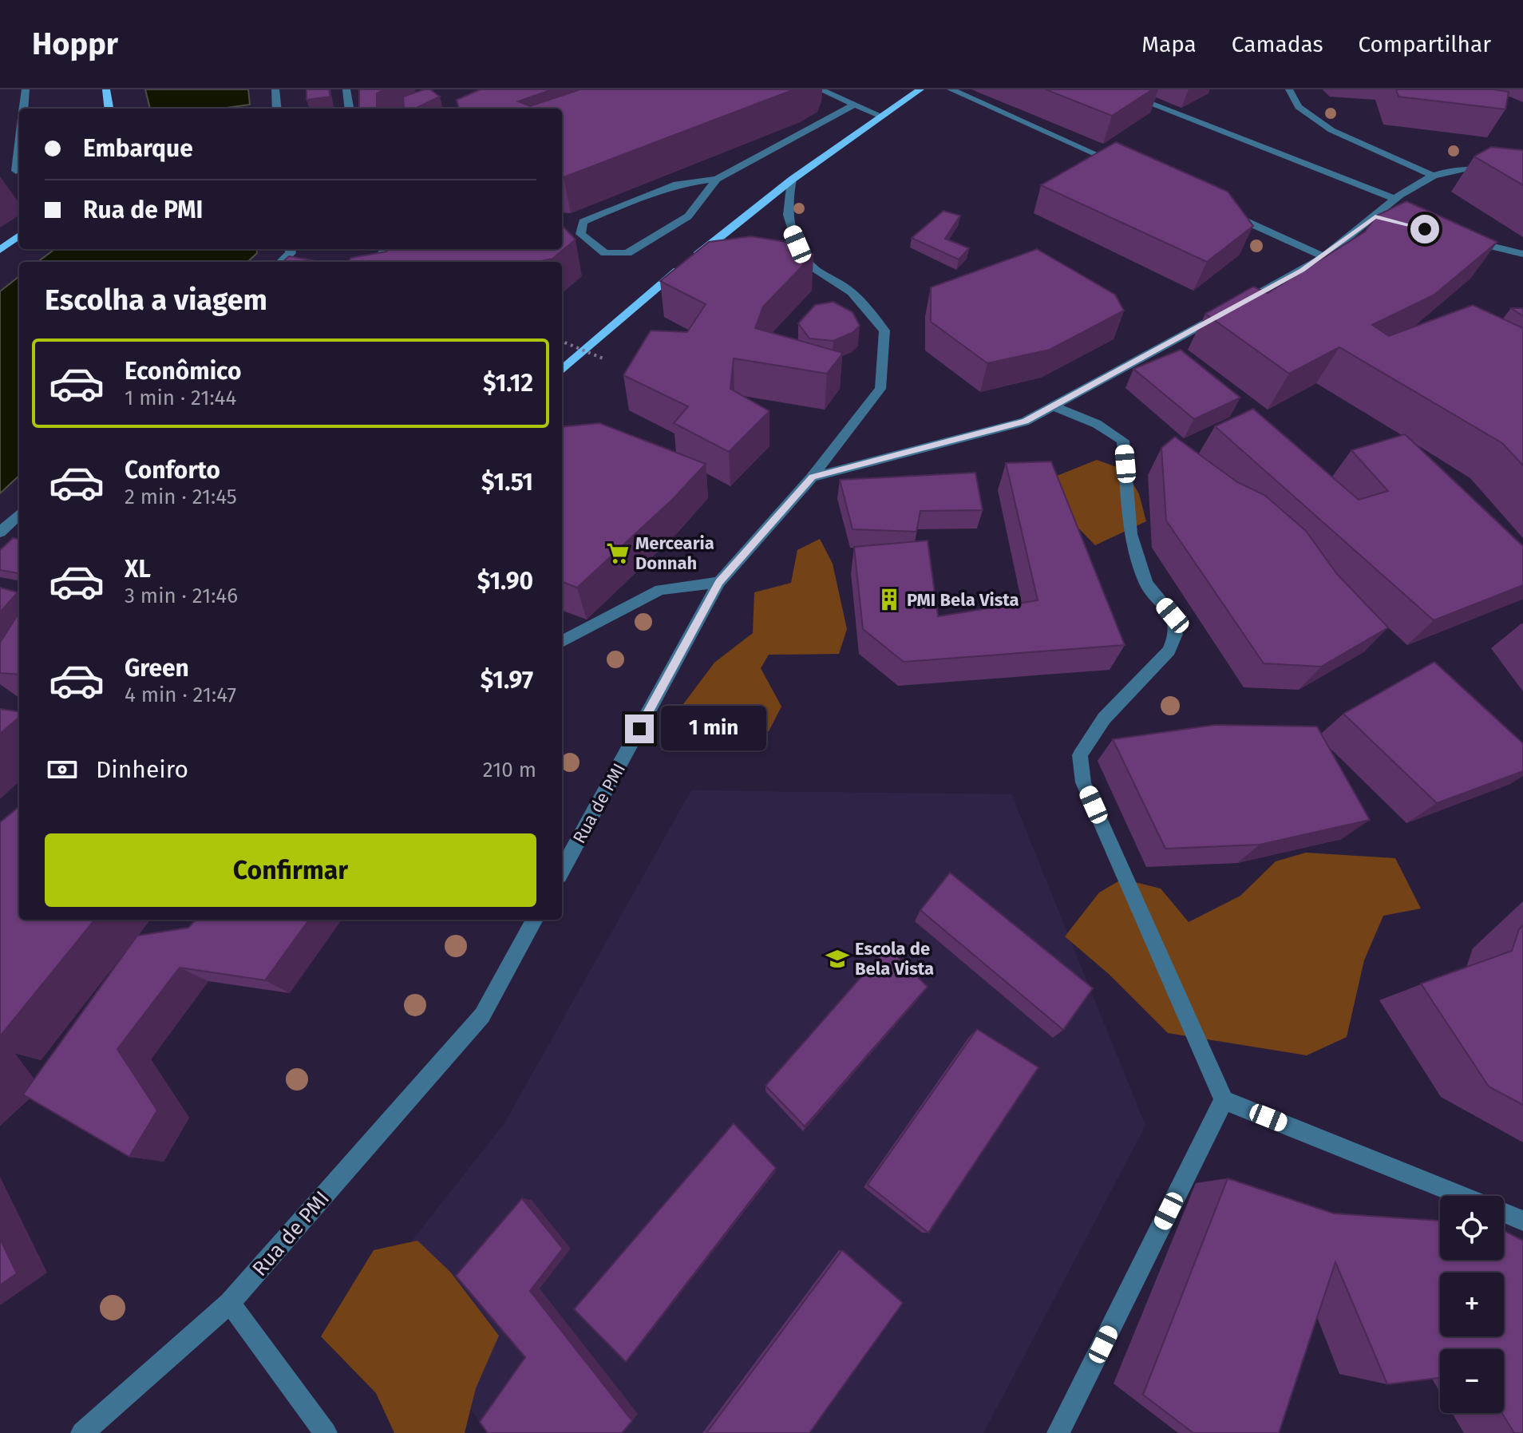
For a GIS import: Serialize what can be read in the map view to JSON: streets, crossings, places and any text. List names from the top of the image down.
{
  "streets": {
    "street": ["Rua de PMI"]
  },
  "places": {
    "supermarket": ["Mercearia Donnah"],
    "building": ["PMI Bela Vista"],
    "school or university": ["Escola de Bela Vista"]
  },
  "page": {
    "header": "Hoppr",
    "nav": ["Mapa", "Camadas", "Compartilhar"],
    "banner": ["Embarque", "Rua de PMI"],
    "heading": "Escolha a viagem",
    "list": [
      {
        "name": "Econômico",
        "note": "1 min · 21:44",
        "value": "$1.12"
      },
      {
        "name": "Conforto",
        "note": "2 min · 21:45",
        "value": "$1.51"
      },
      {
        "name": "XL",
        "note": "3 min · 21:46",
        "value": "$1.90"
      },
      {
        "name": "Green",
        "note": "4 min · 21:47",
        "value": "$1.97"
      }
    ],
    "bubble": "1 min",
    "pay": ["Dinheiro", "210 m"],
    "buttons": "Confirmar",
    "map_buttons": ["+", "−"]
  }
}
